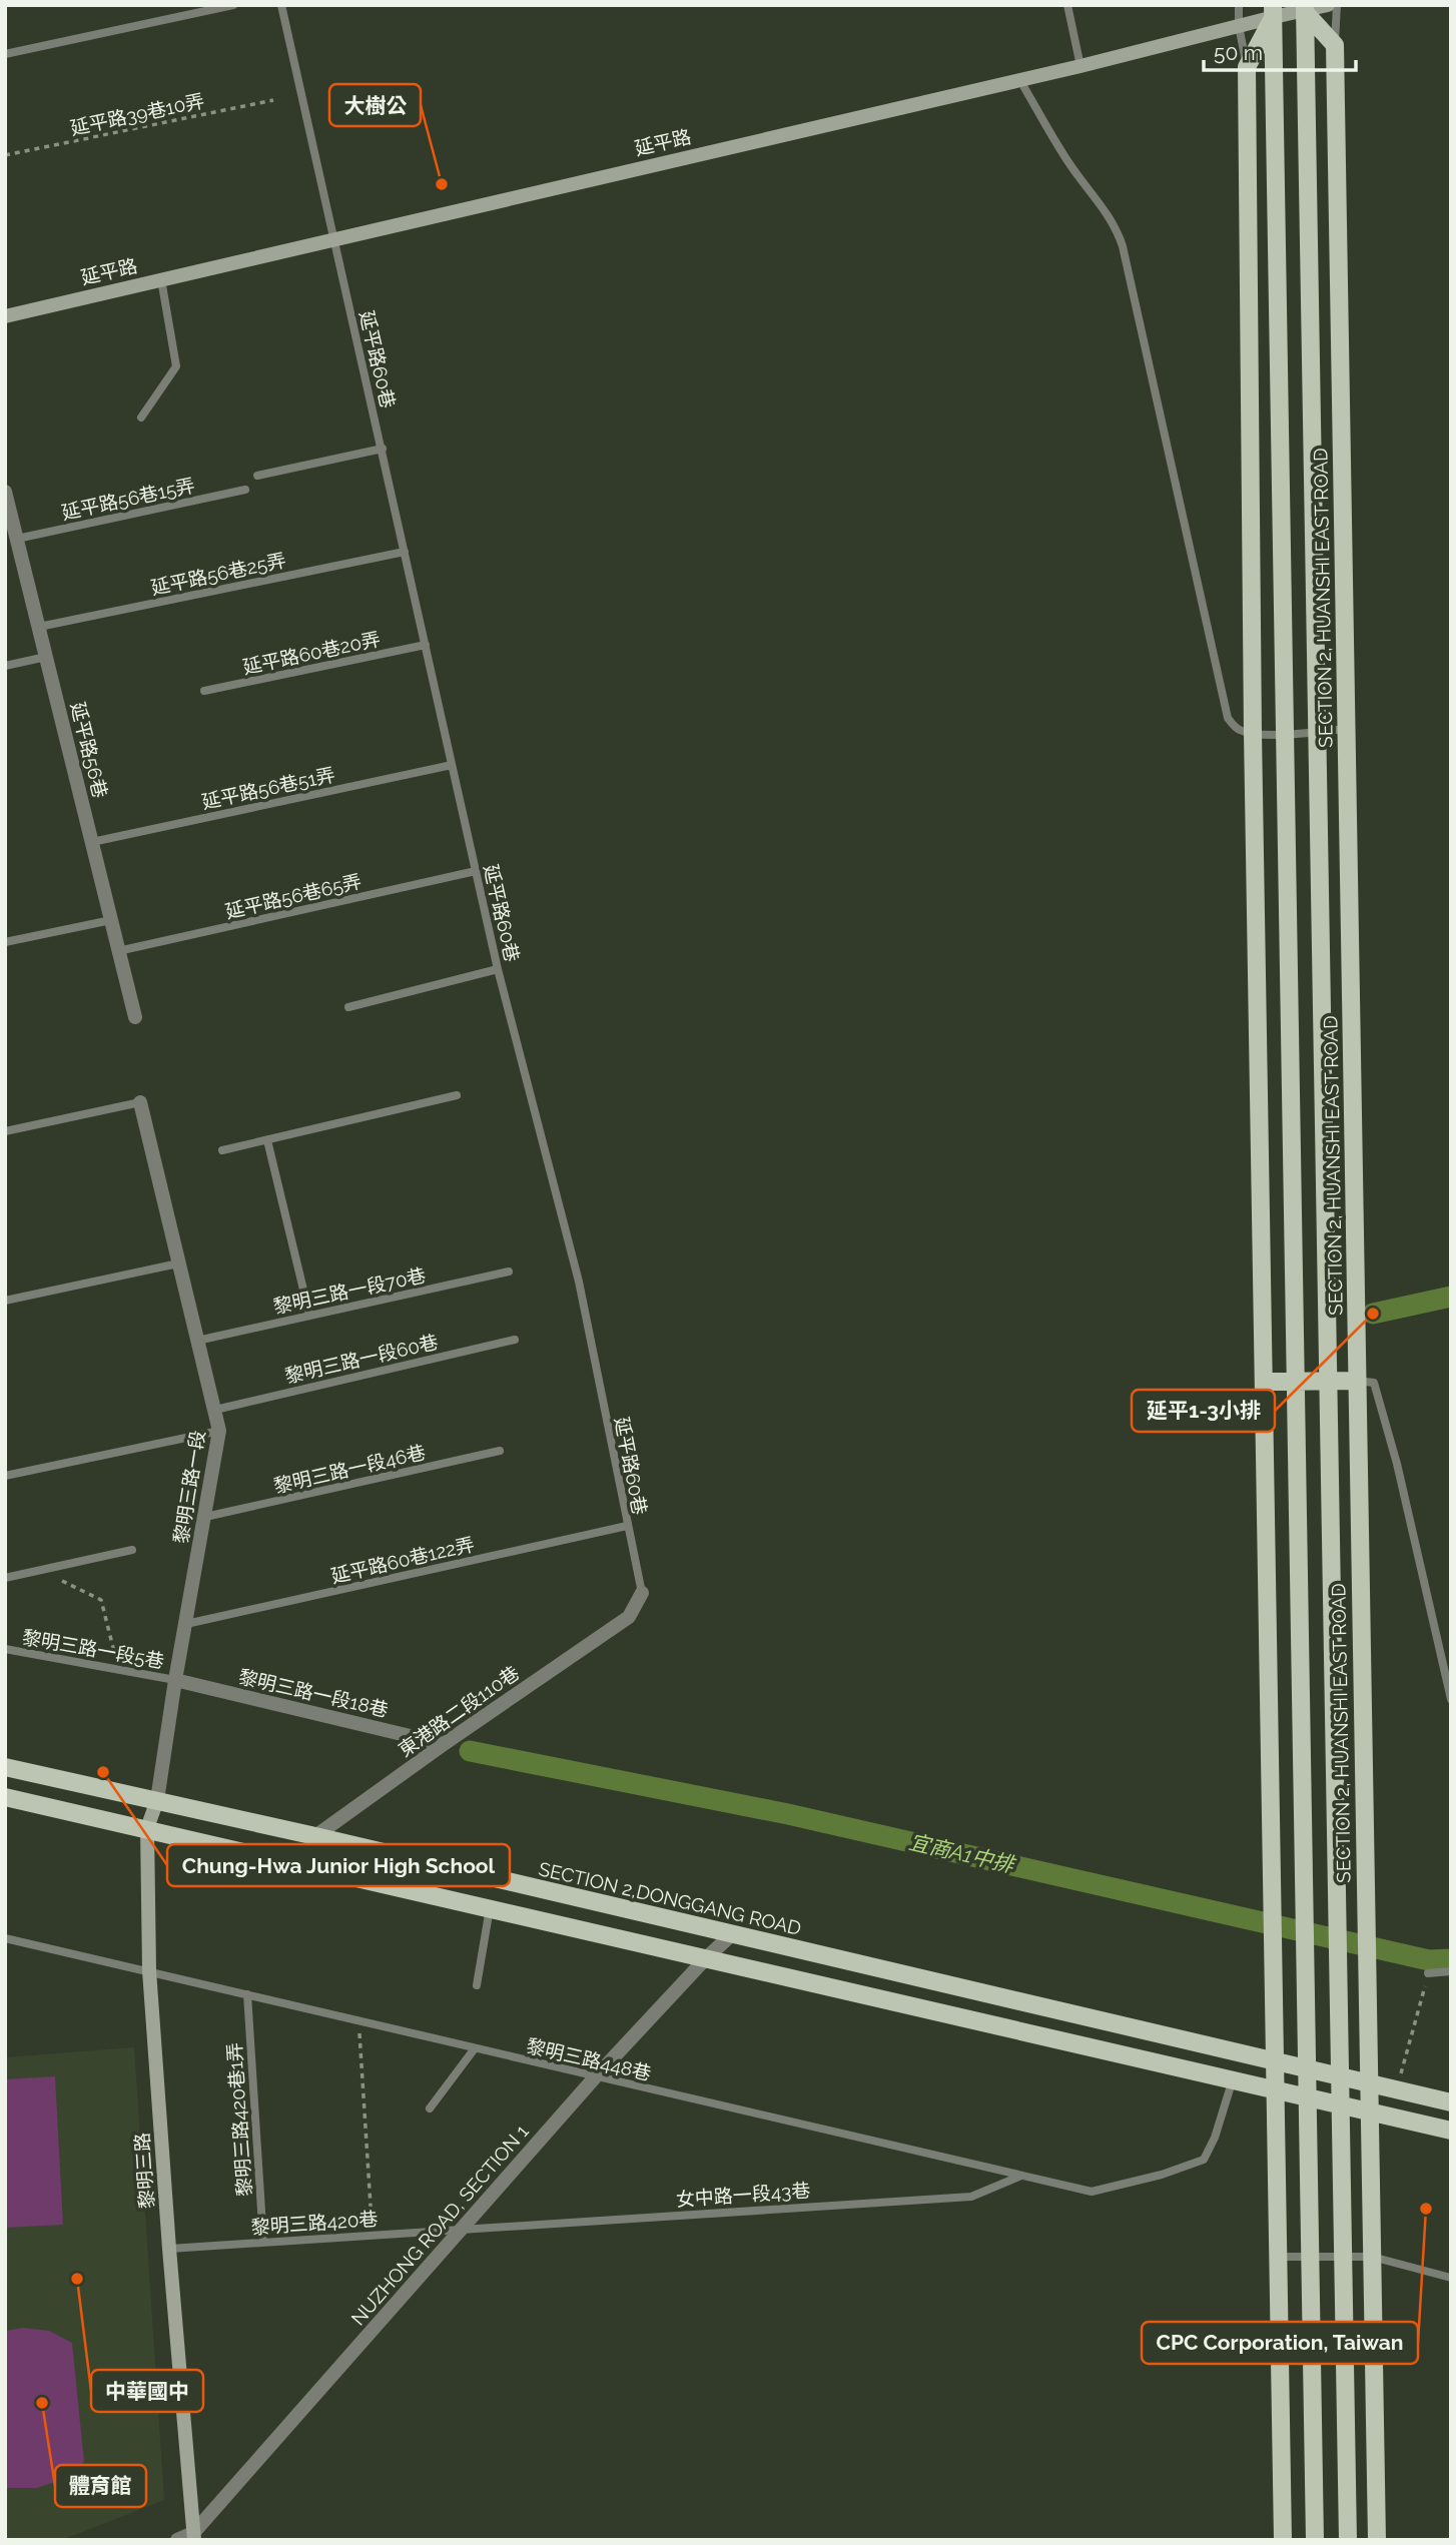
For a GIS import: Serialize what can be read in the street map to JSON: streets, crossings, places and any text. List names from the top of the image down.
{
  "streets": {
    "main road": [
      "延平路",
      "SECTION 2, HUANSHI EAST ROAD",
      "SECTION 2,DONGGANG ROAD",
      "黎明三路"
    ],
    "street": [
      "延平路56巷",
      "黎明三路一段",
      "黎明三路一段18巷",
      "東港路二段110巷",
      "NUZHONG ROAD, SECTION 1"
    ],
    "lane": [
      "延平路60巷",
      "延平路56巷15弄",
      "延平路56巷25弄",
      "延平路60巷20弄",
      "延平路56巷51弄",
      "延平路56巷65弄",
      "黎明三路一段70巷",
      "黎明三路一段60巷",
      "黎明三路一段46巷",
      "延平路60巷122弄",
      "黎明三路一段5巷",
      "黎明三路448巷",
      "黎明三路420巷1弄",
      "女中路一段43巷",
      "黎明三路420巷"
    ],
    "path": ["延平路39巷10弄"]
  },
  "crossings": [
    ["延平路", "延平路60巷"],
    ["延平路", "SECTION 2, HUANSHI EAST ROAD"],
    ["延平路60巷", "延平路56巷25弄"],
    ["延平路60巷", "延平路60巷20弄"],
    ["延平路60巷", "延平路56巷51弄"],
    ["延平路60巷", "延平路56巷65弄"],
    ["延平路60巷", "延平路60巷122弄"],
    ["延平路60巷", "東港路二段110巷"],
    ["延平路56巷15弄", "延平路56巷"],
    ["延平路56巷25弄", "延平路56巷"],
    ["SECTION 2, HUANSHI EAST ROAD", "SECTION 2,DONGGANG ROAD"],
    ["延平路56巷", "延平路56巷51弄"],
    ["延平路56巷", "延平路56巷65弄"],
    ["黎明三路一段70巷", "黎明三路一段"],
    ["黎明三路一段60巷", "黎明三路一段"],
    ["黎明三路一段46巷", "黎明三路一段"],
    ["黎明三路一段", "延平路60巷122弄"],
    ["黎明三路一段", "黎明三路一段5巷"],
    ["黎明三路一段", "黎明三路一段18巷"],
    ["黎明三路一段", "SECTION 2,DONGGANG ROAD"],
    ["黎明三路一段", "黎明三路"],
    ["黎明三路一段5巷", "黎明三路一段18巷"],
    ["黎明三路一段18巷", "東港路二段110巷"],
    ["東港路二段110巷", "SECTION 2,DONGGANG ROAD"],
    ["SECTION 2,DONGGANG ROAD", "黎明三路"],
    ["SECTION 2,DONGGANG ROAD", "NUZHONG ROAD, SECTION 1"],
    ["黎明三路448巷", "黎明三路420巷1弄"],
    ["黎明三路448巷", "黎明三路"],
    ["黎明三路448巷", "女中路一段43巷"],
    ["黎明三路448巷", "NUZHONG ROAD, SECTION 1"],
    ["黎明三路420巷1弄", "黎明三路420巷"],
    ["黎明三路", "黎明三路420巷"],
    ["黎明三路", "NUZHONG ROAD, SECTION 1"],
    ["女中路一段43巷", "黎明三路420巷"],
    ["女中路一段43巷", "NUZHONG ROAD, SECTION 1"],
    ["黎明三路420巷", "NUZHONG ROAD, SECTION 1"]
  ],
  "water": ["宜商A1中排"],
  "places": [
    "大樹公",
    "延平1-3小排",
    "Chung-Hwa Junior High School",
    "CPC Corporation, Taiwan",
    "中華國中",
    "體育館"
  ],
  "scale_bar": "50 m"
}
